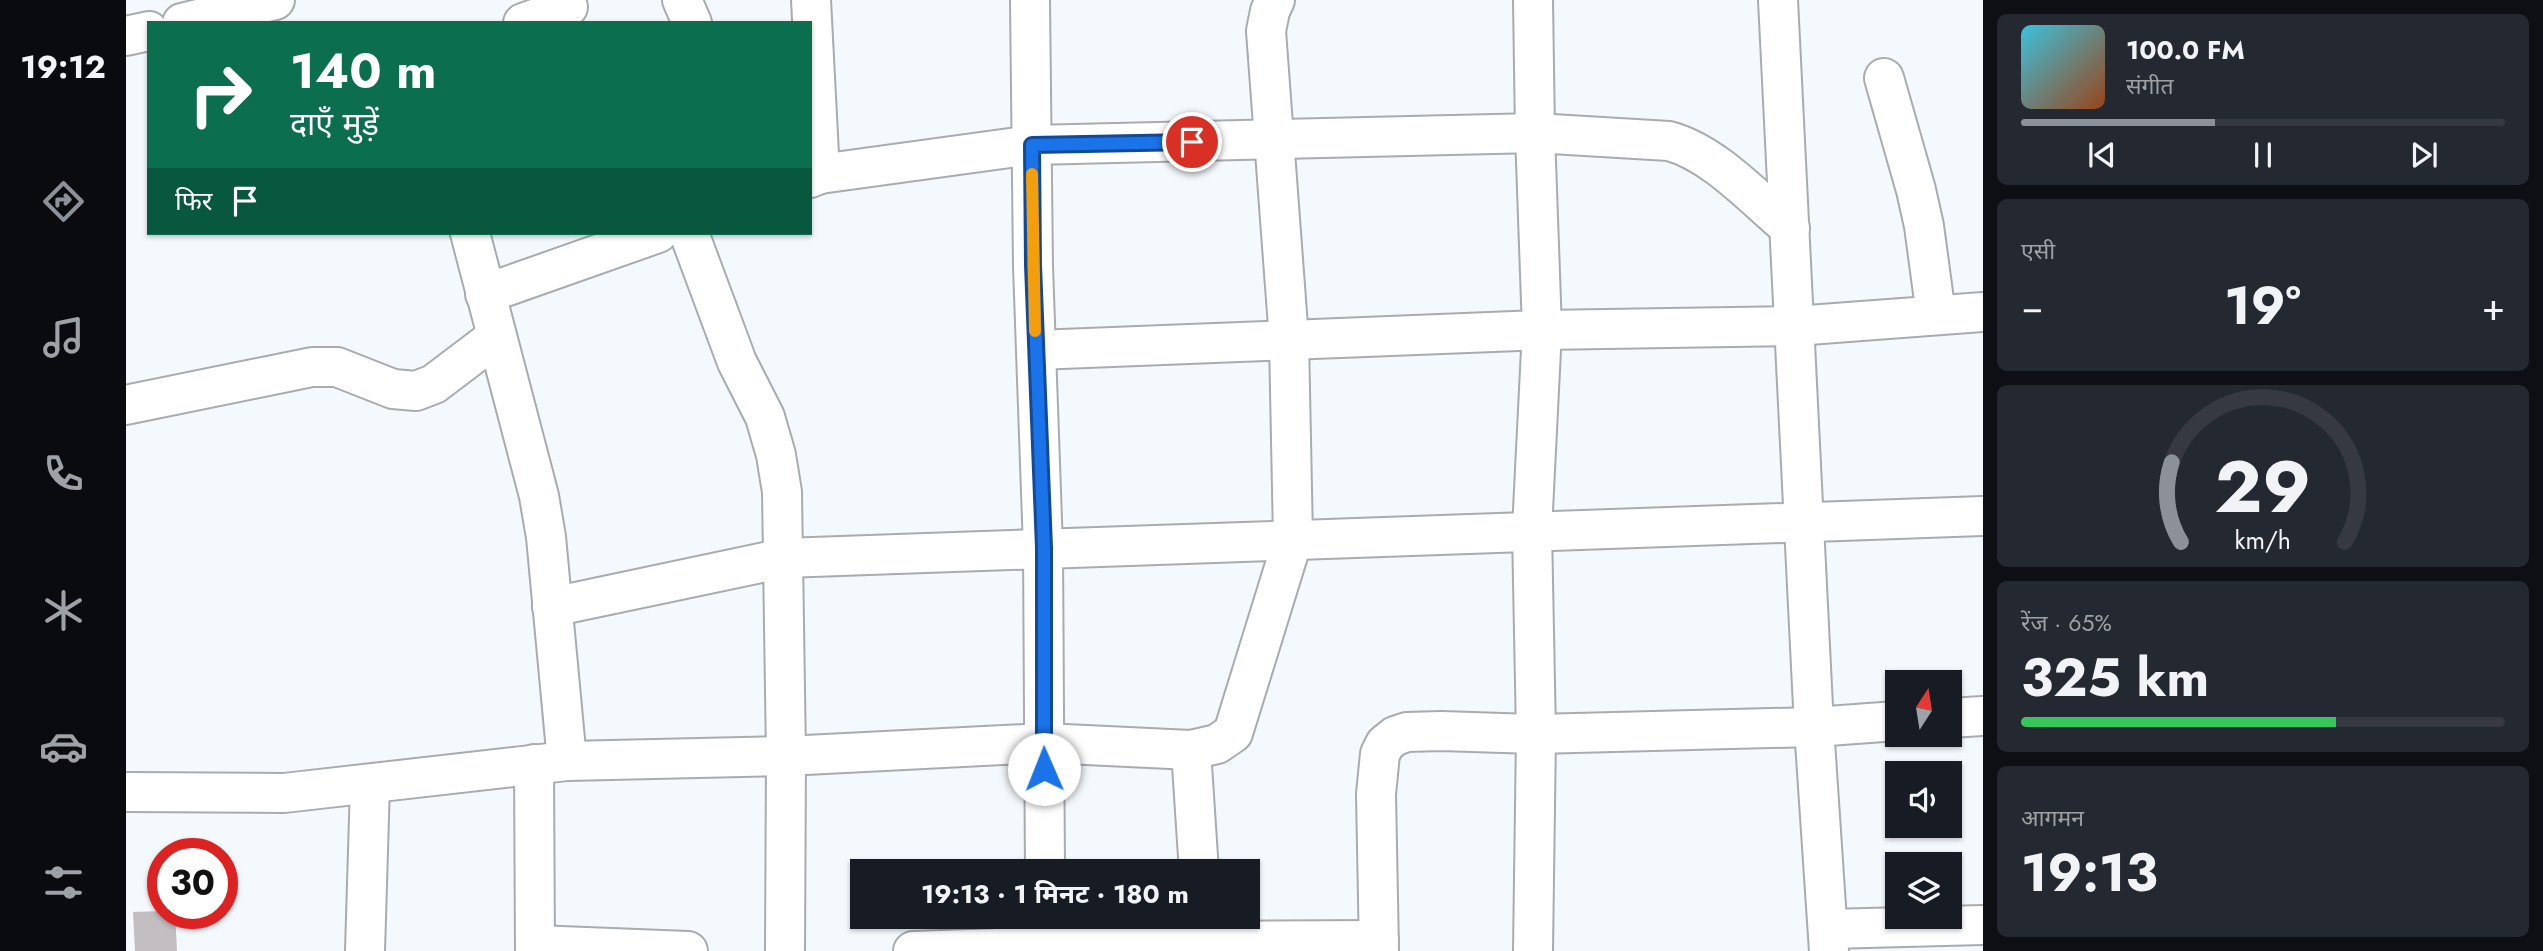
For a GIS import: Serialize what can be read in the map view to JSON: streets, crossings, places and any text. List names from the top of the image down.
{
  "north": "top",
  "page": {
    "tabs": "19:12",
    "turn": ["140 m", "दाएँ मुड़ें"],
    "song": ["100.0 FM", "संगीत"],
    "then": "फिर",
    "tile": [
      "एसी",
      ["रेंज · 65%", "325 km"],
      ["आगमन", "19:13"]
    ],
    "heat": ["−", "19°", "+"],
    "limit": "30",
    "trip": "19:13 · 1 मिनट · 180 m",
    "gauge": ["29", "km/h"]
  }
}
